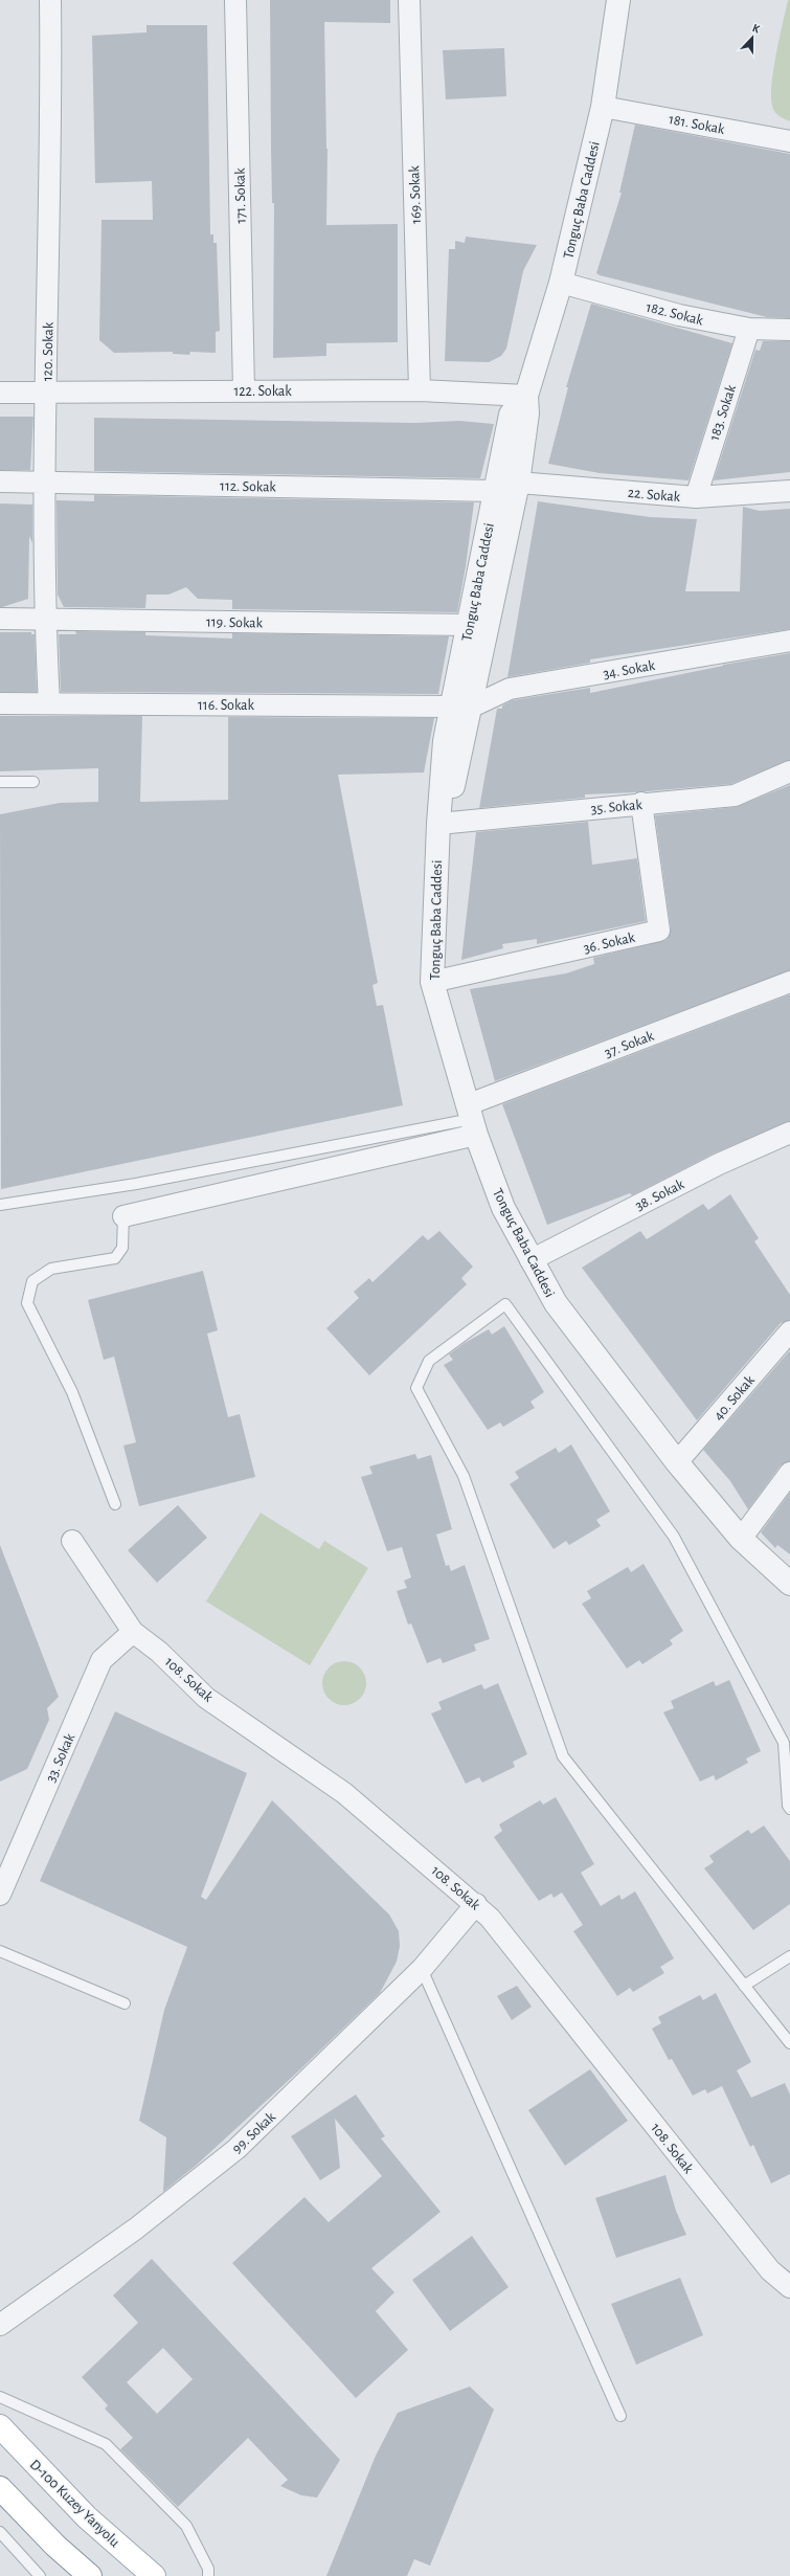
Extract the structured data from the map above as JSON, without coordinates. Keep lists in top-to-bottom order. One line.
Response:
{"streets":{"main road":["D-100 Kuzey Yanyolu"],"street":["181. Sokak","169. Sokak","171. Sokak","Tonguç Baba Caddesi","182. Sokak","120. Sokak","122. Sokak","183. Sokak","112. Sokak","22. Sokak","119. Sokak","34. Sokak","116. Sokak","35. Sokak","36. Sokak","37. Sokak","38. Sokak","40. Sokak","108. Sokak","33. Sokak","99. Sokak"]},"crossings":[["181. Sokak","Tonguç Baba Caddesi"],["169. Sokak","122. Sokak"],["171. Sokak","122. Sokak"],["Tonguç Baba Caddesi","182. Sokak"],["Tonguç Baba Caddesi","122. Sokak"],["Tonguç Baba Caddesi","112. Sokak"],["Tonguç Baba Caddesi","22. Sokak"],["Tonguç Baba Caddesi","119. Sokak"],["Tonguç Baba Caddesi","34. Sokak"],["Tonguç Baba Caddesi","116. Sokak"],["Tonguç Baba Caddesi","35. Sokak"],["Tonguç Baba Caddesi","36. Sokak"],["Tonguç Baba Caddesi","37. Sokak"],["Tonguç Baba Caddesi","38. Sokak"],["Tonguç Baba Caddesi","40. Sokak"],["182. Sokak","183. Sokak"],["120. Sokak","122. Sokak"],["120. Sokak","112. Sokak"],["120. Sokak","119. Sokak"],["120. Sokak","116. Sokak"],["183. Sokak","22. Sokak"],["34. Sokak","116. Sokak"],["35. Sokak","36. Sokak"],["108. Sokak","33. Sokak"],["108. Sokak","99. Sokak"]],"north":"top"}
